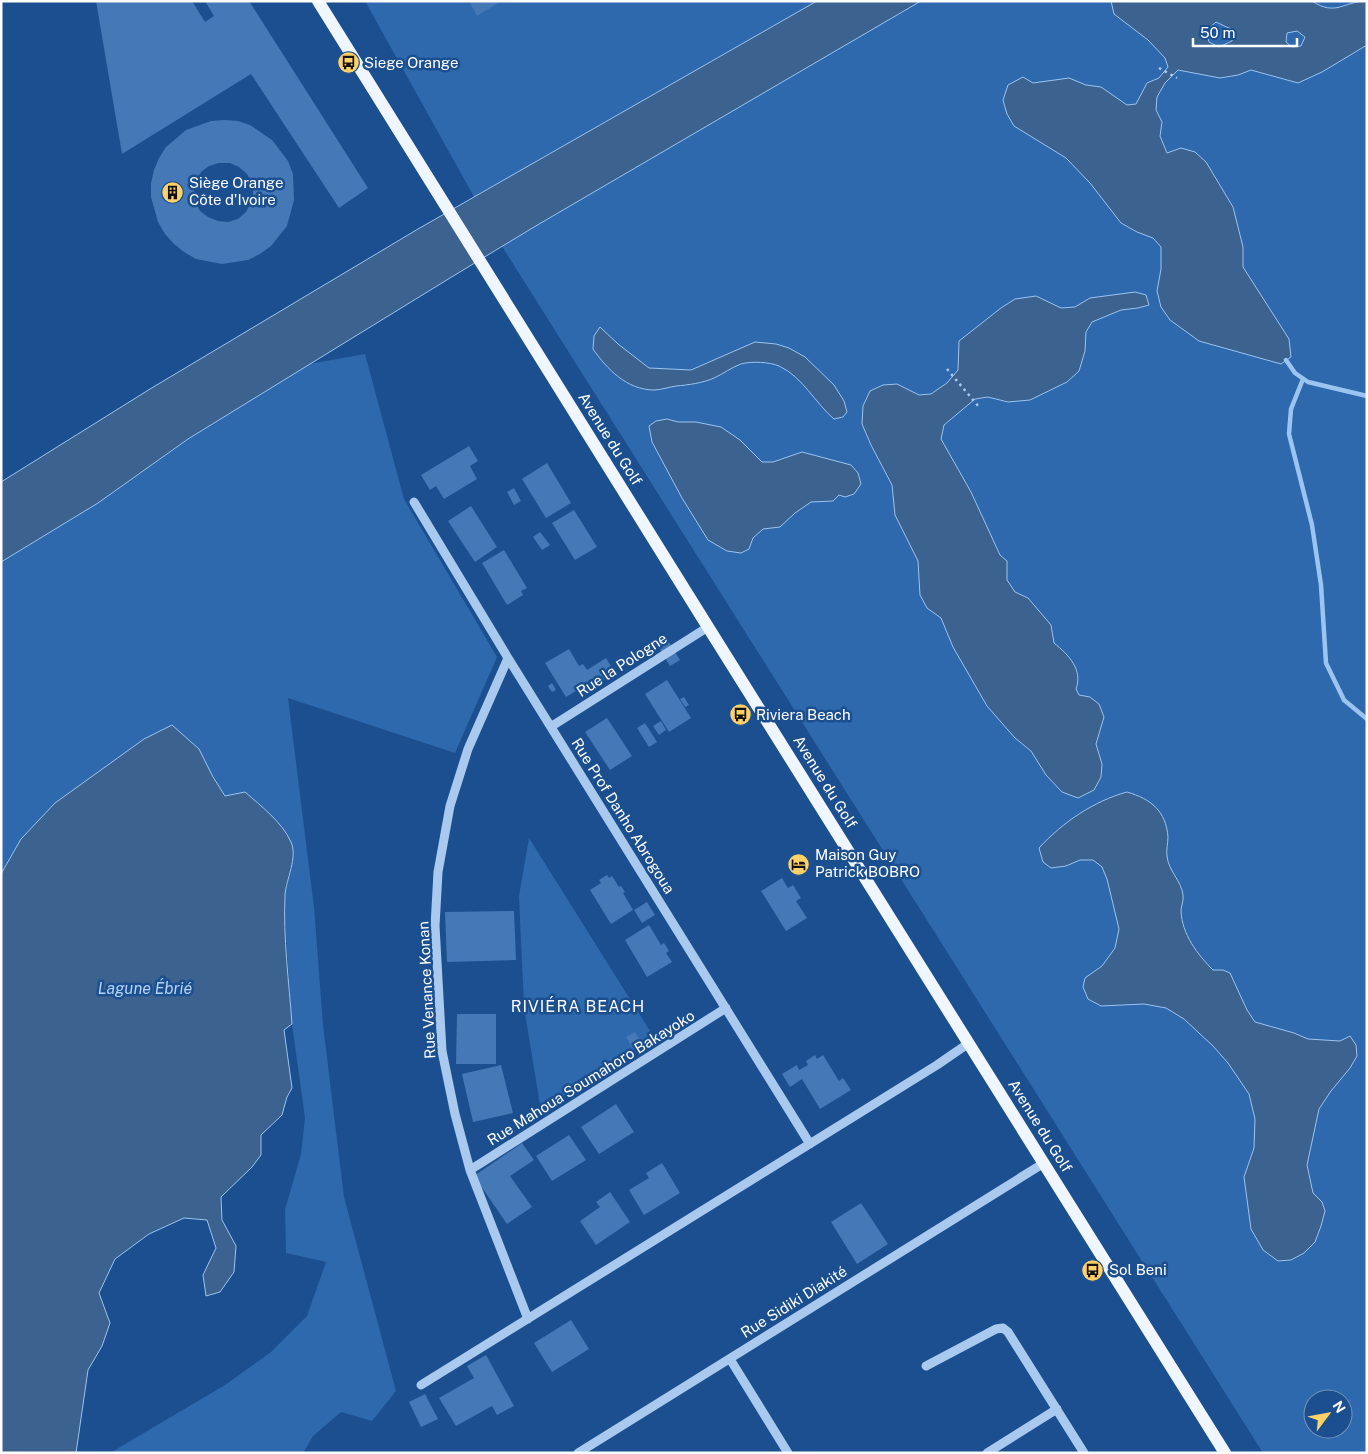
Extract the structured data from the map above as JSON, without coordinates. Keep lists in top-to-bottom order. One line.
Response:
{"streets":{"main road":["Avenue du Golf"],"street":["Rue la Pologne","Rue Prof Danho Abrogoua","Rue Venance Konan","Rue Mahoua Soumahoro Bakayoko","Rue Sidiki Diakité"]},"crossings":[["Avenue du Golf","Rue la Pologne"],["Avenue du Golf","Rue Sidiki Diakité"],["Rue la Pologne","Rue Prof Danho Abrogoua"],["Rue Prof Danho Abrogoua","Rue Venance Konan"],["Rue Prof Danho Abrogoua","Rue Mahoua Soumahoro Bakayoko"],["Rue Venance Konan","Rue Mahoua Soumahoro Bakayoko"]],"districts":["RIVIÉRA BEACH"],"water":["Lagune Ébrié"],"places":{"bus stop":["Siege Orange","Riviera Beach","Sol Beni"],"building":["Siège Orange Côte d'Ivoire"],"hotel":["Maison Guy Patrick BOBRO"]},"scale_bar":"50 m","north":"top right"}
